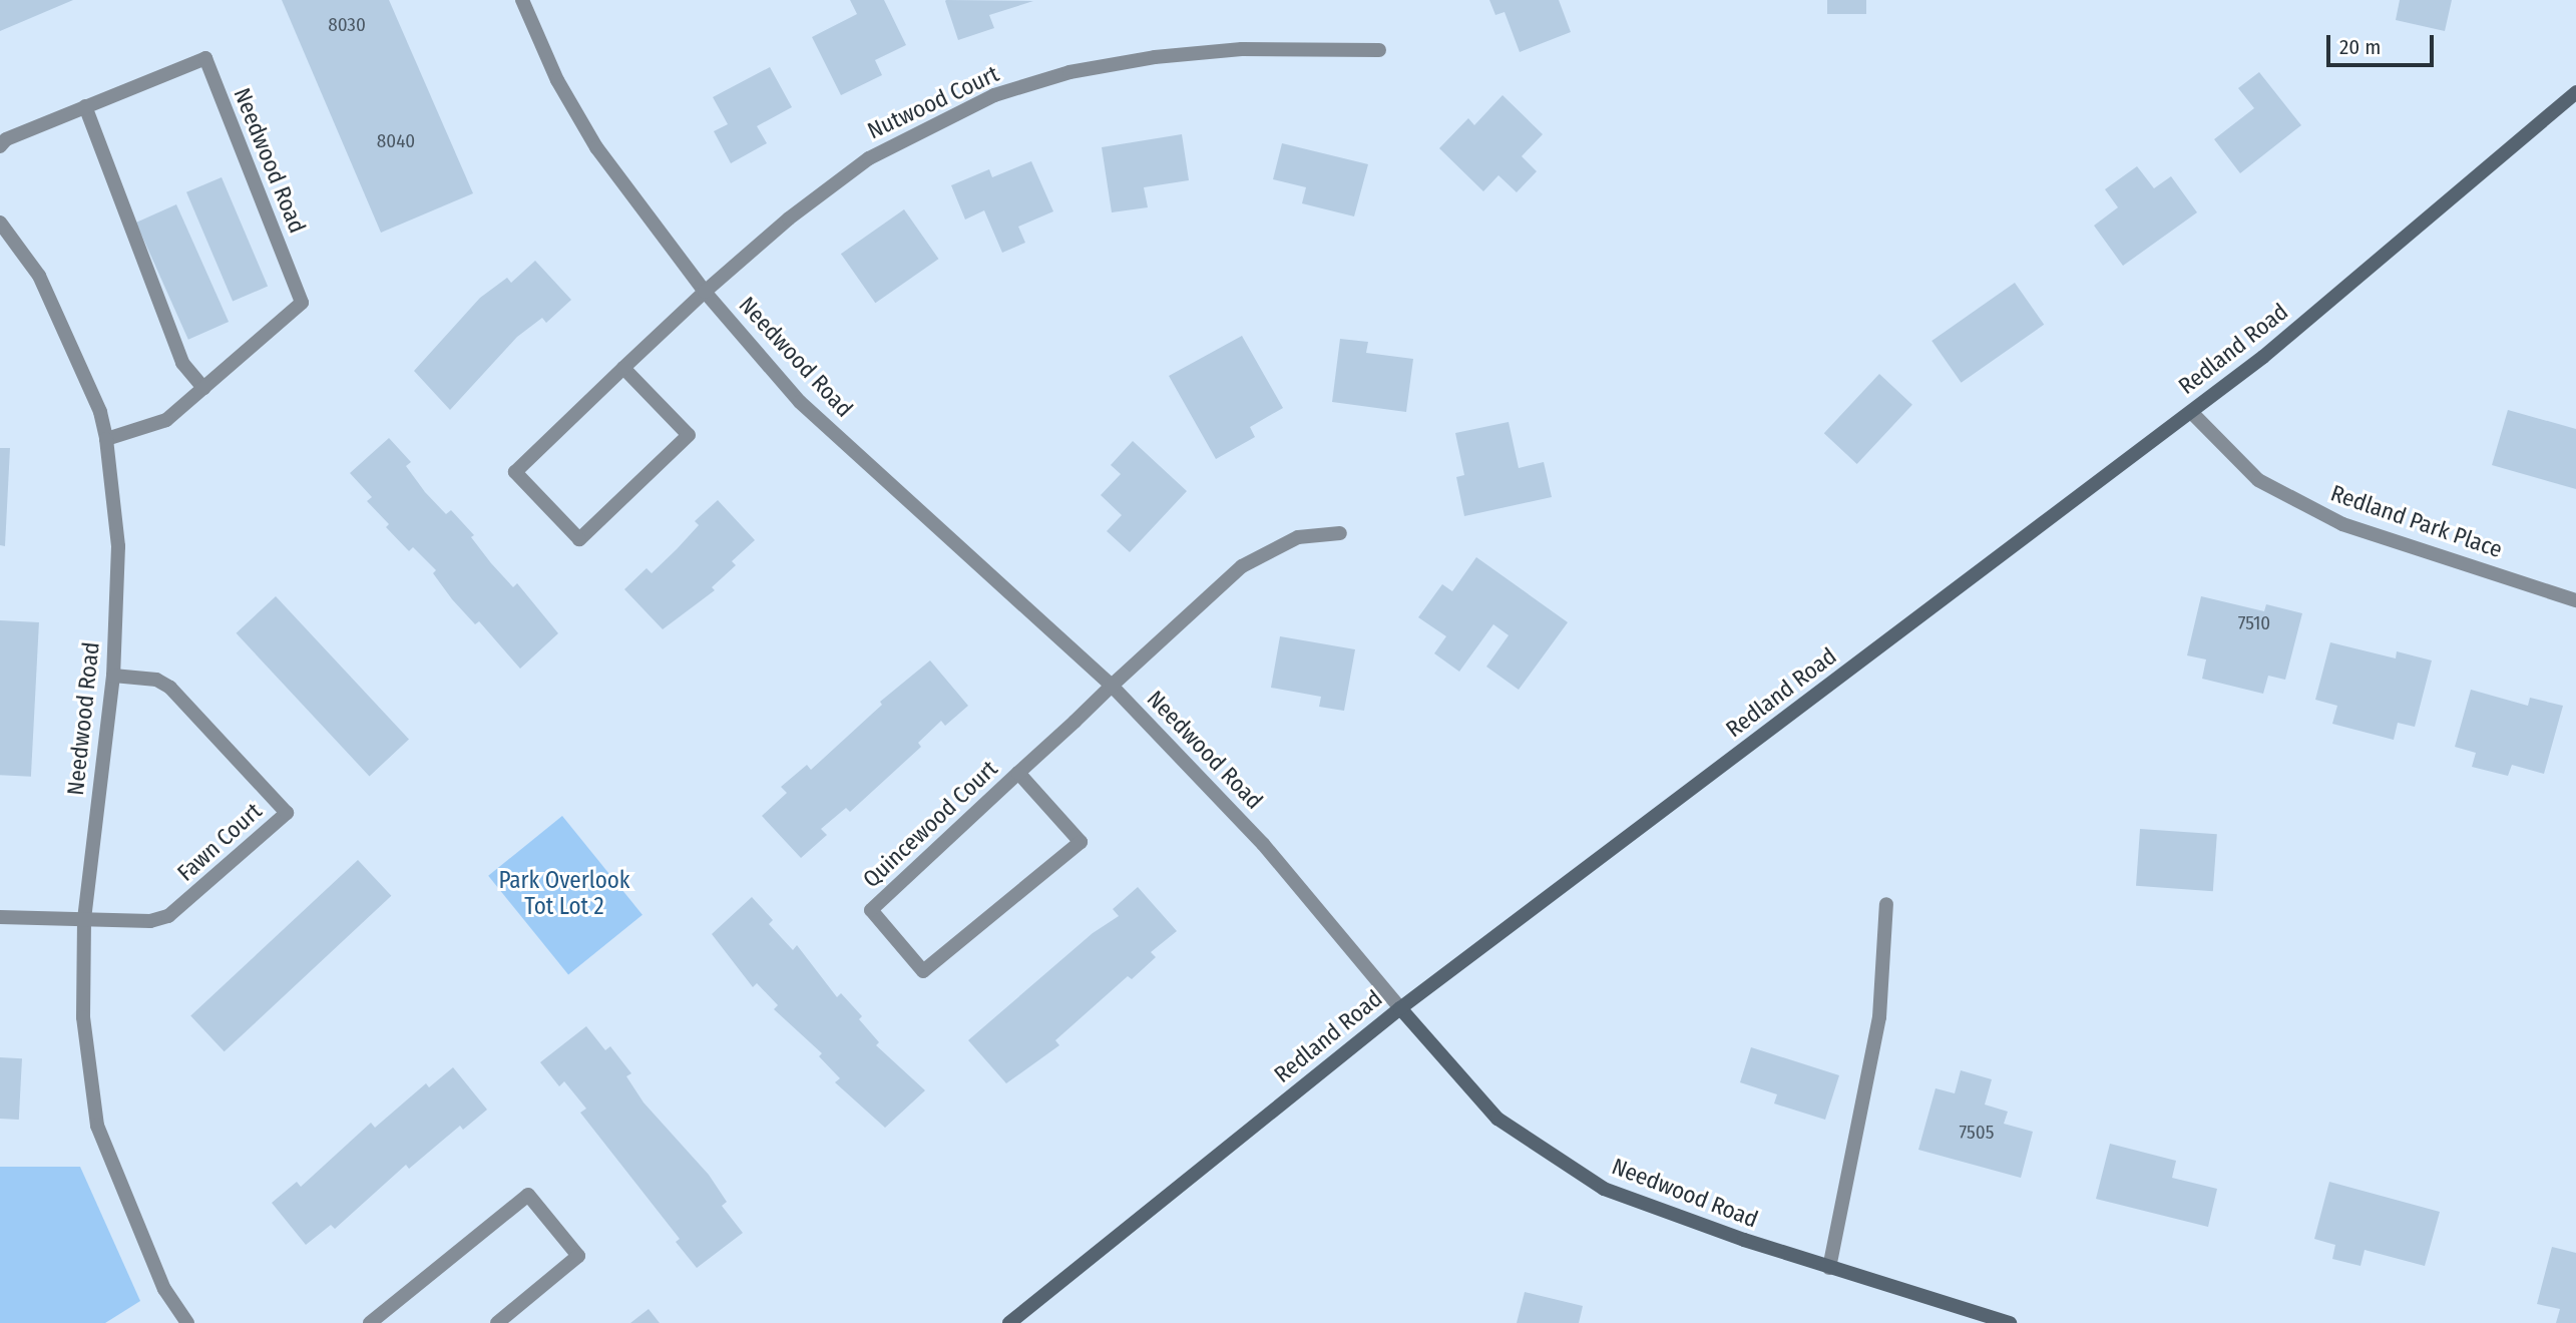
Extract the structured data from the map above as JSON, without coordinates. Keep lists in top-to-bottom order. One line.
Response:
{"streets":{"main road":["Needwood Road","Redland Road"],"street":["Nutwood Court","Redland Park Place","Quincewood Court","Fawn Court"]},"crossings":[["Nutwood Court","Needwood Road"],["Needwood Road","Redland Road"],["Needwood Road","Quincewood Court"],["Needwood Road","Fawn Court"],["Redland Road","Redland Park Place"]],"parks":["Park Overlook Tot Lot 2"],"house_numbers":["8030","8040","7510","7505"],"scale_bar":"20 m"}
